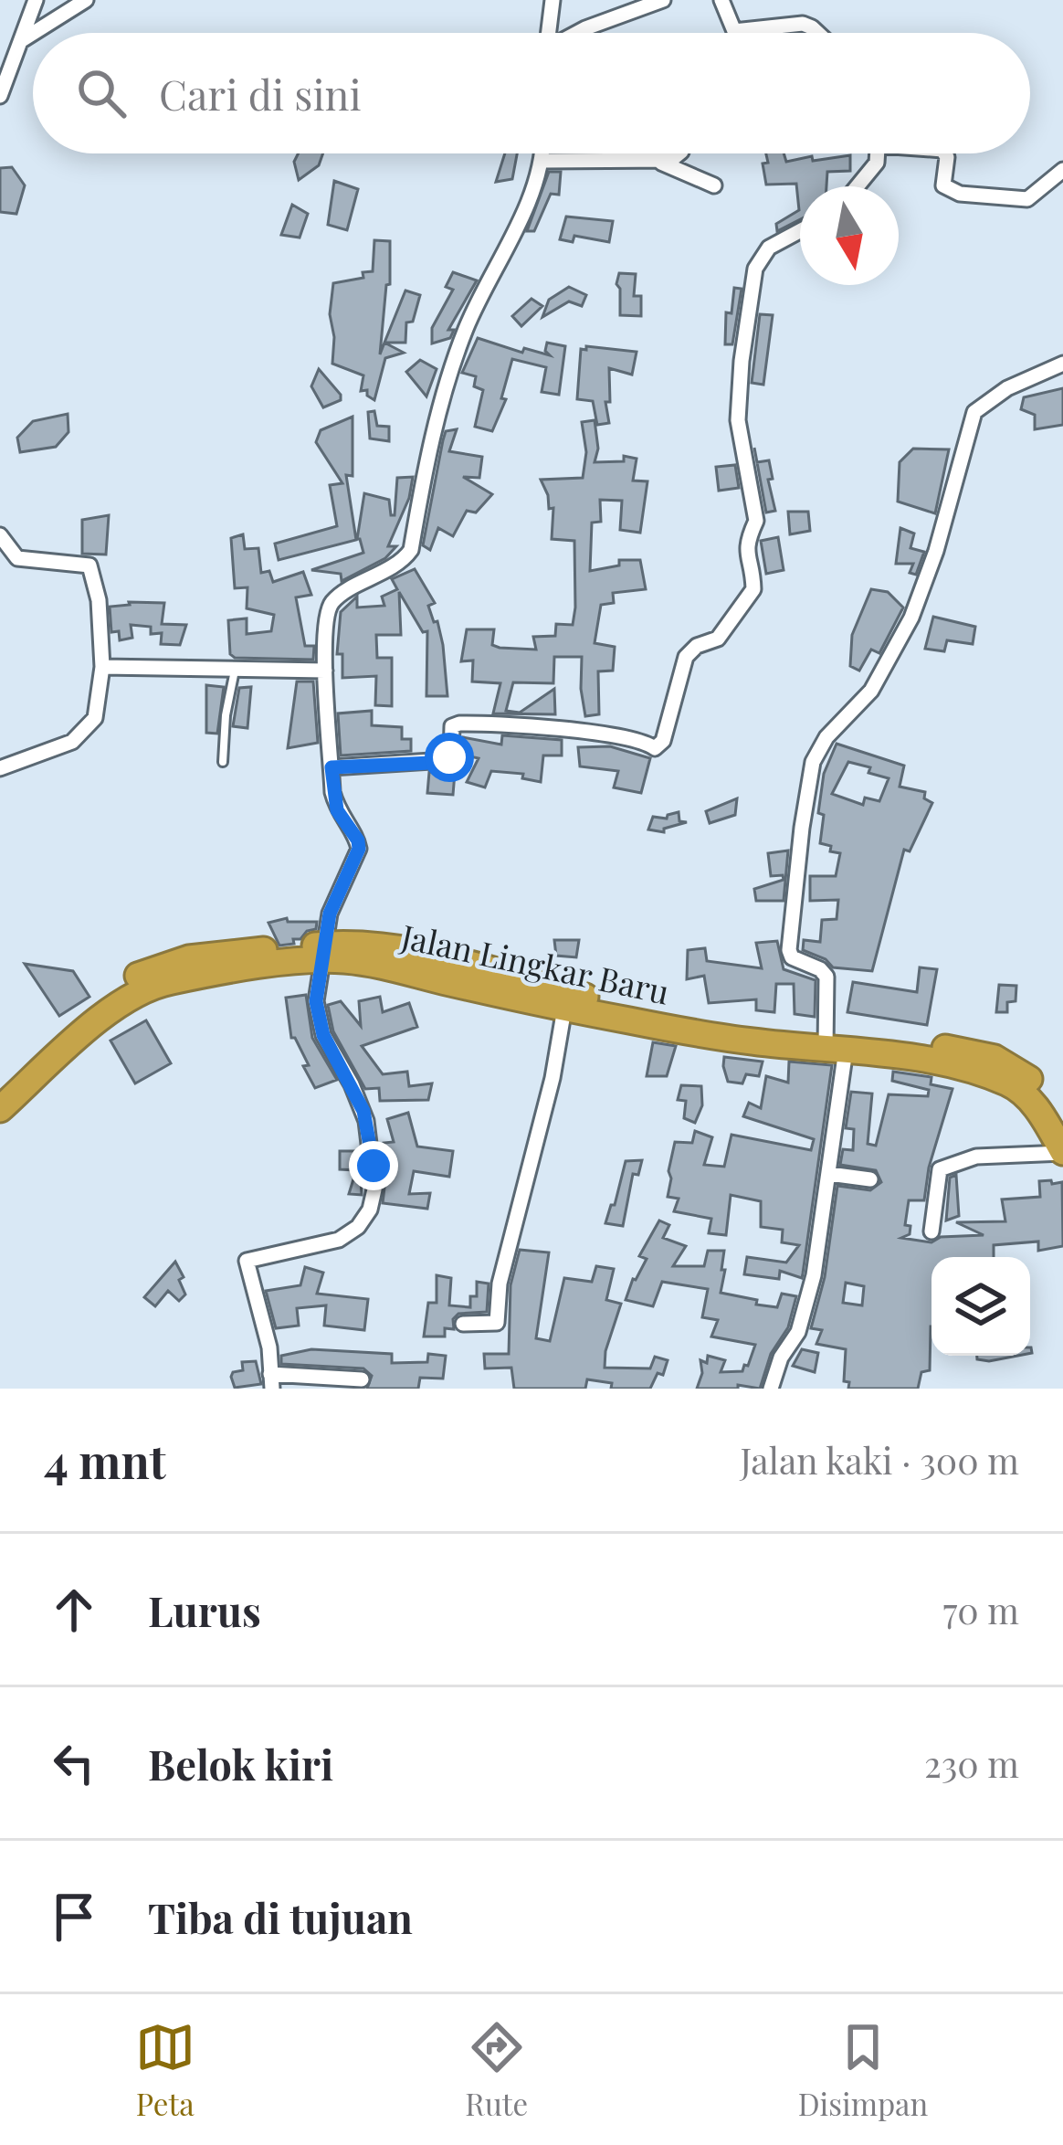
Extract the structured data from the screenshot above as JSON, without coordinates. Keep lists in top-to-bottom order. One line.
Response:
{"streets":{"highway":["Jalan Lingkar Baru"]},"north":"bottom","page":{"search":"Cari di sini","heading":["4 mnt","Jalan kaki · 300 m"],"list":[["Lurus","70 m"],["Belok kiri","230 m"],"Tiba di tujuan"],"nav":["Peta","Rute","Disimpan"]}}
